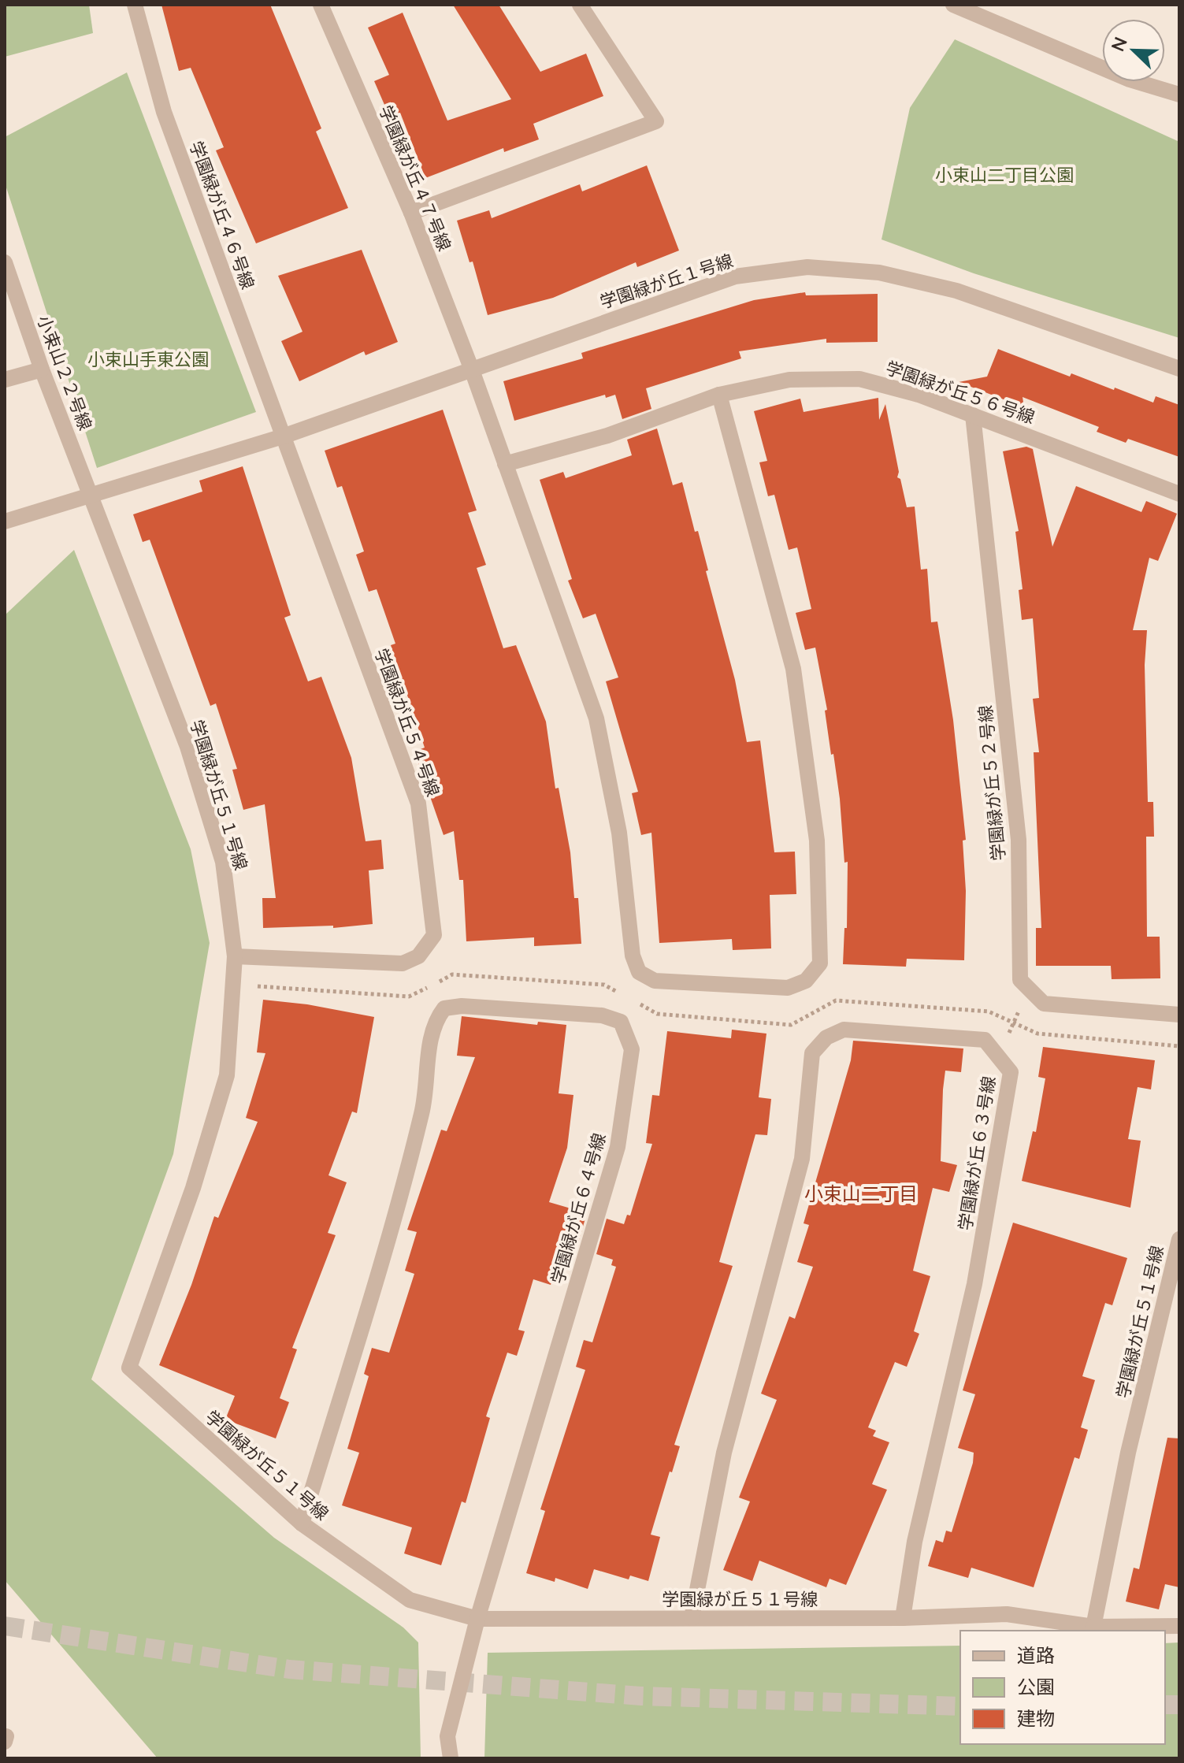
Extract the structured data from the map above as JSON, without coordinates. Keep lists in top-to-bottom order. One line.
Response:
{"streets":{"street":["学園緑が丘４７号線","学園緑が丘４６号線","学園緑が丘１号線","小束山２２号線","学園緑が丘５６号線","学園緑が丘５４号線","学園緑が丘５２号線","学園緑が丘５１号線","学園緑が丘６３号線","学園緑が丘６４号線"]},"crossings":[["学園緑が丘４７号線","学園緑が丘１号線"],["学園緑が丘４７号線","学園緑が丘５６号線"],["学園緑が丘４６号線","学園緑が丘１号線"],["学園緑が丘４６号線","学園緑が丘５４号線"],["学園緑が丘１号線","学園緑が丘５４号線"],["小束山２２号線","学園緑が丘５１号線"],["学園緑が丘５６号線","学園緑が丘５２号線"],["学園緑が丘５４号線","学園緑が丘５１号線"],["学園緑が丘５１号線","学園緑が丘６３号線"],["学園緑が丘５１号線","学園緑が丘６４号線"]],"districts":["小束山二丁目"],"parks":["小束山二丁目公園","小束山手東公園"],"legend":["道路","公園","建物"],"north":"top left"}
